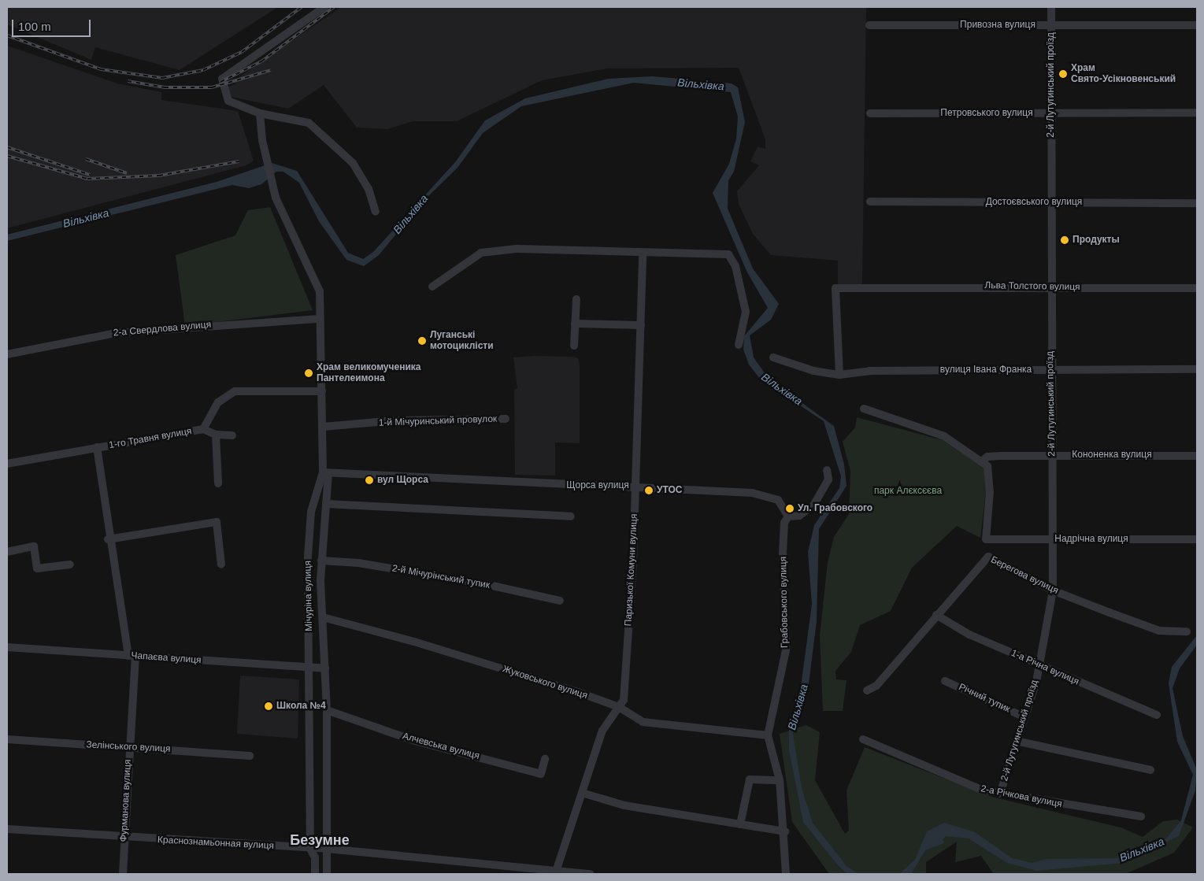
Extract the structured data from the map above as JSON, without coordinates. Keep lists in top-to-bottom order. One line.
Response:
{"streets":{"street":["Привозна вулиця","2-й Лутугинський проїзд","Петровського вулиця","Достоєвського вулиця","Льва Толстого вулиця","2-а Свердлова вулиця","вулиця Івана Франка","1-й Мічуринський провулок","1-го Травня вулиця","Кононенка вулиця","Щорса вулиця","Надрічна вулиця","Паризької Комуни вулиця","Берегова вулиця","2-й Мічурінський тупик","Мічуріна вулиця","Грабовського вулиця","Чапаєва вулиця","1-а Річна вулиця","Жуковського вулиця","Річний тупик","Алчевська вулиця","Зелінського вулиця","2-а Річкова вулиця","Фурманова вулиця","Краснознамьонная вулиця"]},"crossings":[["Привозна вулиця","2-й Лутугинський проїзд"],["2-й Лутугинський проїзд","Петровського вулиця"],["2-й Лутугинський проїзд","Достоєвського вулиця"],["2-й Лутугинський проїзд","Льва Толстого вулиця"],["2-й Лутугинський проїзд","вулиця Івана Франка"],["2-й Лутугинський проїзд","Кононенка вулиця"],["2-й Лутугинський проїзд","Надрічна вулиця"],["2-й Лутугинський проїзд","Берегова вулиця"],["2-й Лутугинський проїзд","1-а Річна вулиця"],["2-й Лутугинський проїзд","Річний тупик"],["2-й Лутугинський проїзд","2-а Річкова вулиця"],["Льва Толстого вулиця","вулиця Івана Франка"],["2-а Свердлова вулиця","Мічуріна вулиця"],["1-й Мічуринський провулок","Мічуріна вулиця"],["1-го Травня вулиця","Мічуріна вулиця"],["1-го Травня вулиця","Фурманова вулиця"],["Кононенка вулиця","Надрічна вулиця"],["Щорса вулиця","Паризької Комуни вулиця"],["Щорса вулиця","Мічуріна вулиця"],["Щорса вулиця","Грабовського вулиця"],["Паризької Комуни вулиця","Жуковського вулиця"],["Паризької Комуни вулиця","Краснознамьонная вулиця"],["Берегова вулиця","1-а Річна вулиця"],["2-й Мічурінський тупик","Мічуріна вулиця"],["Мічуріна вулиця","Чапаєва вулиця"],["Мічуріна вулиця","Жуковського вулиця"],["Мічуріна вулиця","Алчевська вулиця"],["Мічуріна вулиця","Краснознамьонная вулиця"],["Грабовського вулиця","Жуковського вулиця"],["Чапаєва вулиця","Фурманова вулиця"],["Зелінського вулиця","Фурманова вулиця"],["Фурманова вулиця","Краснознамьонная вулиця"]],"districts":["Безумне"],"water":["Вільхівка"],"parks":["парк Алєксєєва"],"places":["Храм Свято-Усікновенський","Продукты","Луганські мотоциклісти","Храм великомученика Пантелеимона","вул Щорса","УТОС","Ул. Грабовского","Школа №4"],"scale_bar":"100 m"}
